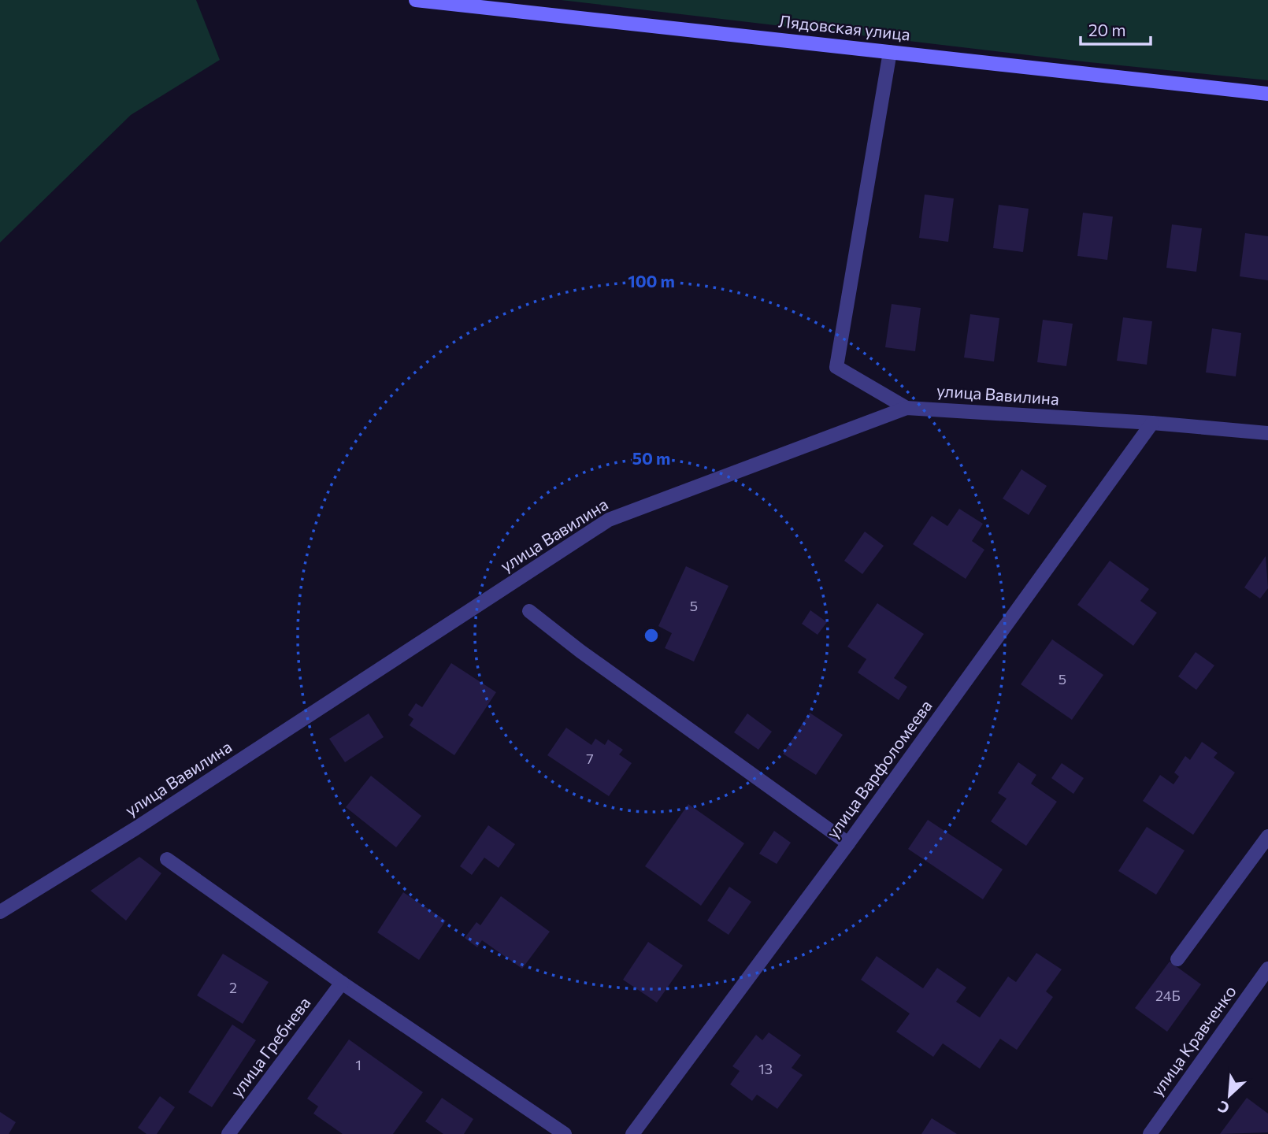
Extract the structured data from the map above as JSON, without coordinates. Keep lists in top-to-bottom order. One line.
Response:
{"streets":{"main road":["Лядовская улица"],"street":["улица Вавилина","улица Варфоломеева","улица Кравченко","улица Гребнева"]},"crossings":[["улица Вавилина","улица Варфоломеева"]],"house_numbers":["5","5","7","2","24Б","1","13"],"scale_bar":"20 m","north":"bottom left","rings":["100 m","50 m"]}
